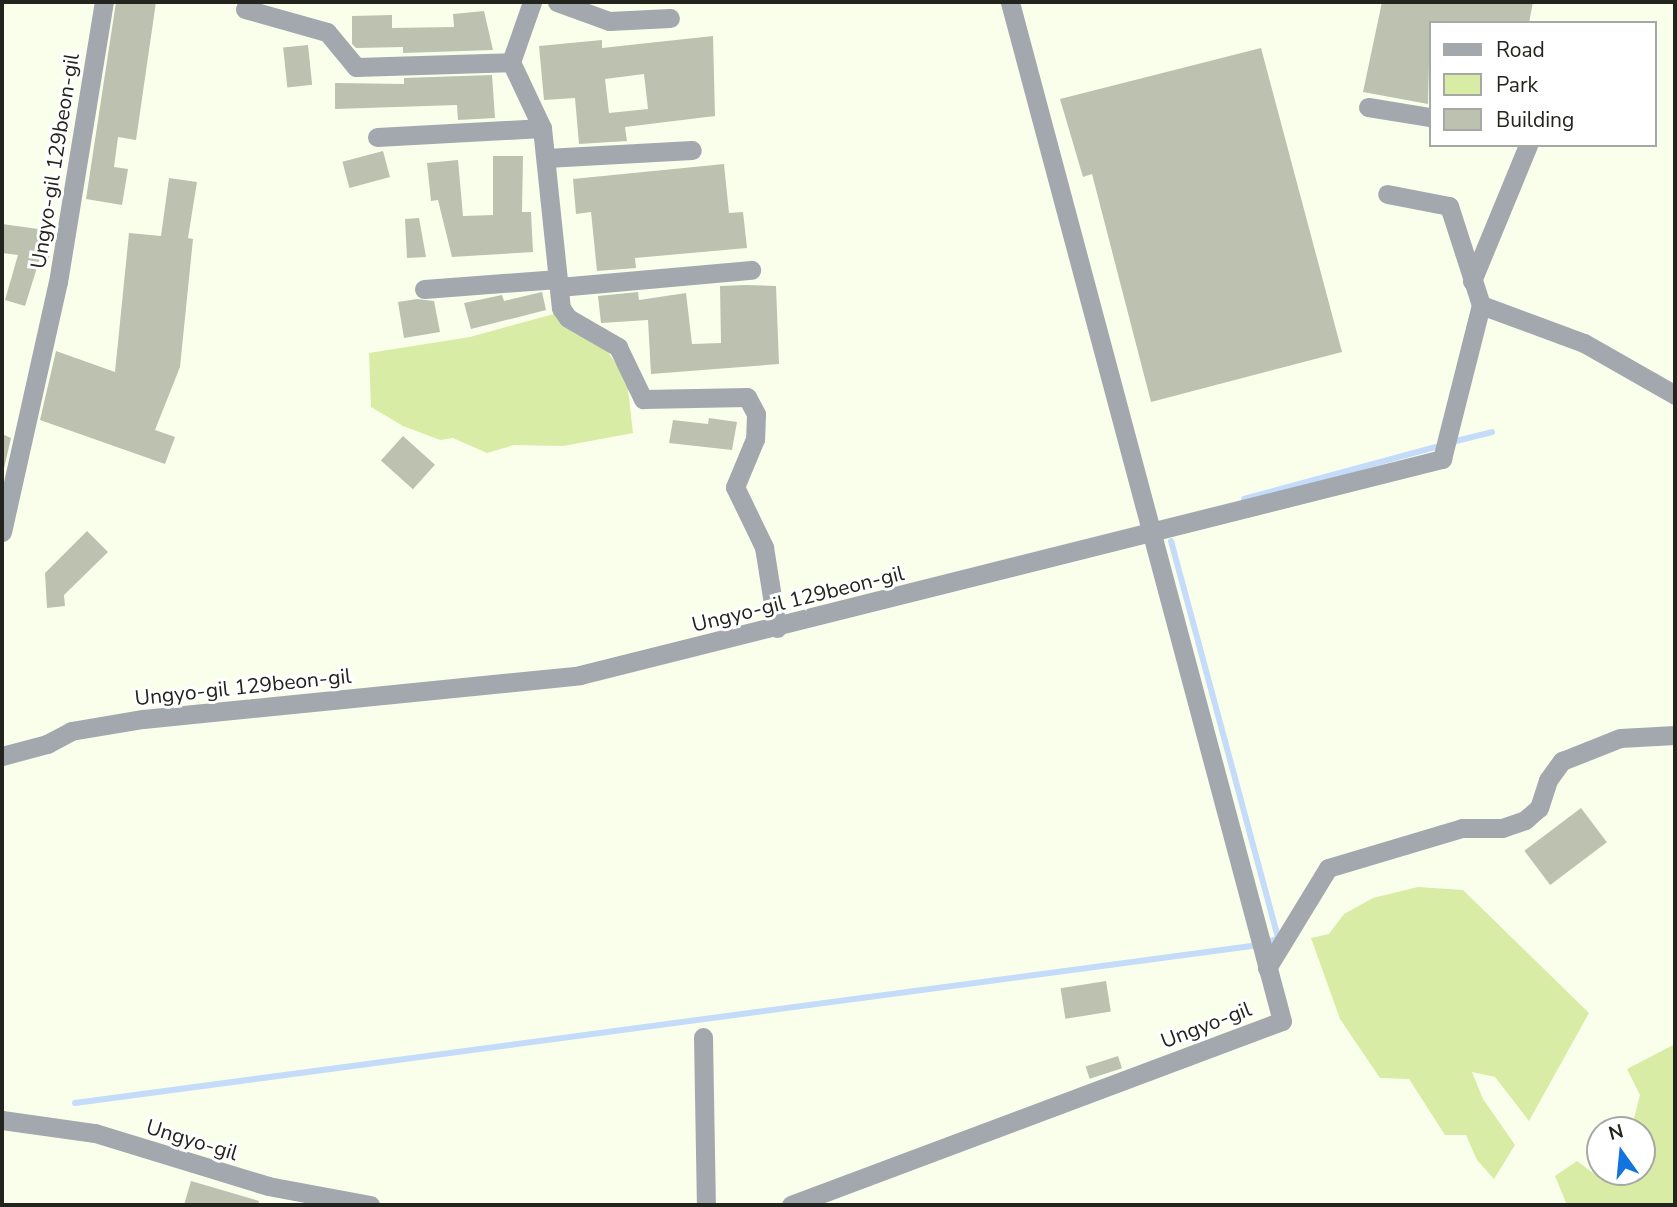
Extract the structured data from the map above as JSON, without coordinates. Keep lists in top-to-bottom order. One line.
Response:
{"streets":{"street":["Ungyo-gil 129beon-gil","Ungyo-gil"]},"crossings":[["Ungyo-gil 129beon-gil","Ungyo-gil"]],"legend":["Road","Park","Building"],"north":"top"}
